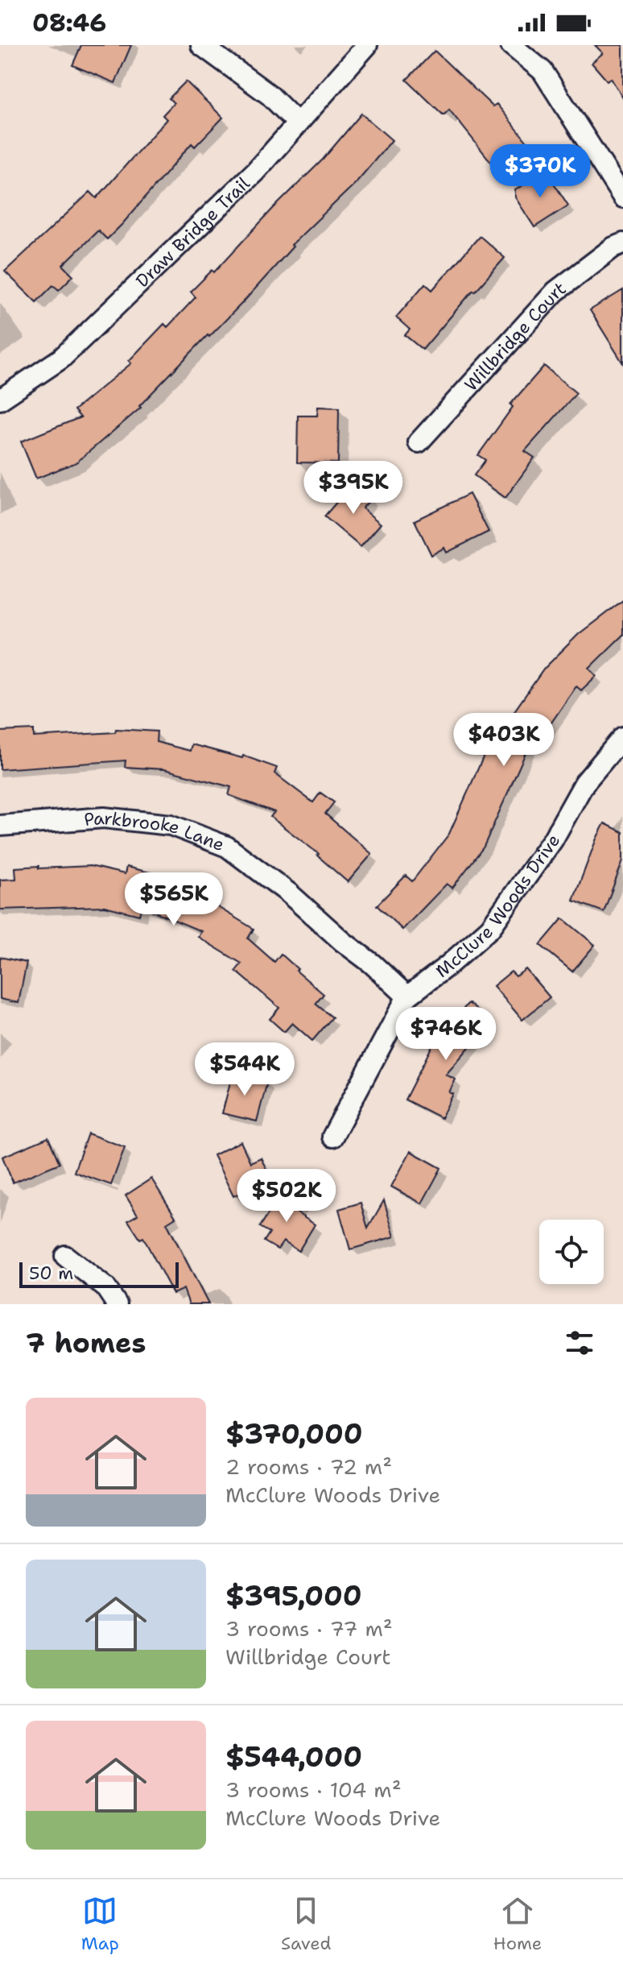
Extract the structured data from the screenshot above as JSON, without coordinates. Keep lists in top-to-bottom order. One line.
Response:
{"streets":{"street":["Draw Bridge Trail","Willbridge Court","Parkbrooke Lane","McClure Woods Drive"]},"crossings":[["Parkbrooke Lane","McClure Woods Drive"]],"scale_bar":"50 m","page":{"status":"08:46","price":["$370K","$395K","$403K","$565K","$746K","$544K","$502K"],"scale":"50 m","heading":"7 homes","list":[{"name":"$370,000","note":"2 rooms · 72 m² · McClure Woods Drive"},{"name":"$395,000","note":"3 rooms · 77 m² · Willbridge Court"},{"name":"$544,000","note":"3 rooms · 104 m² · McClure Woods Drive"}],"tabs":["Map","Saved","Home"]}}
